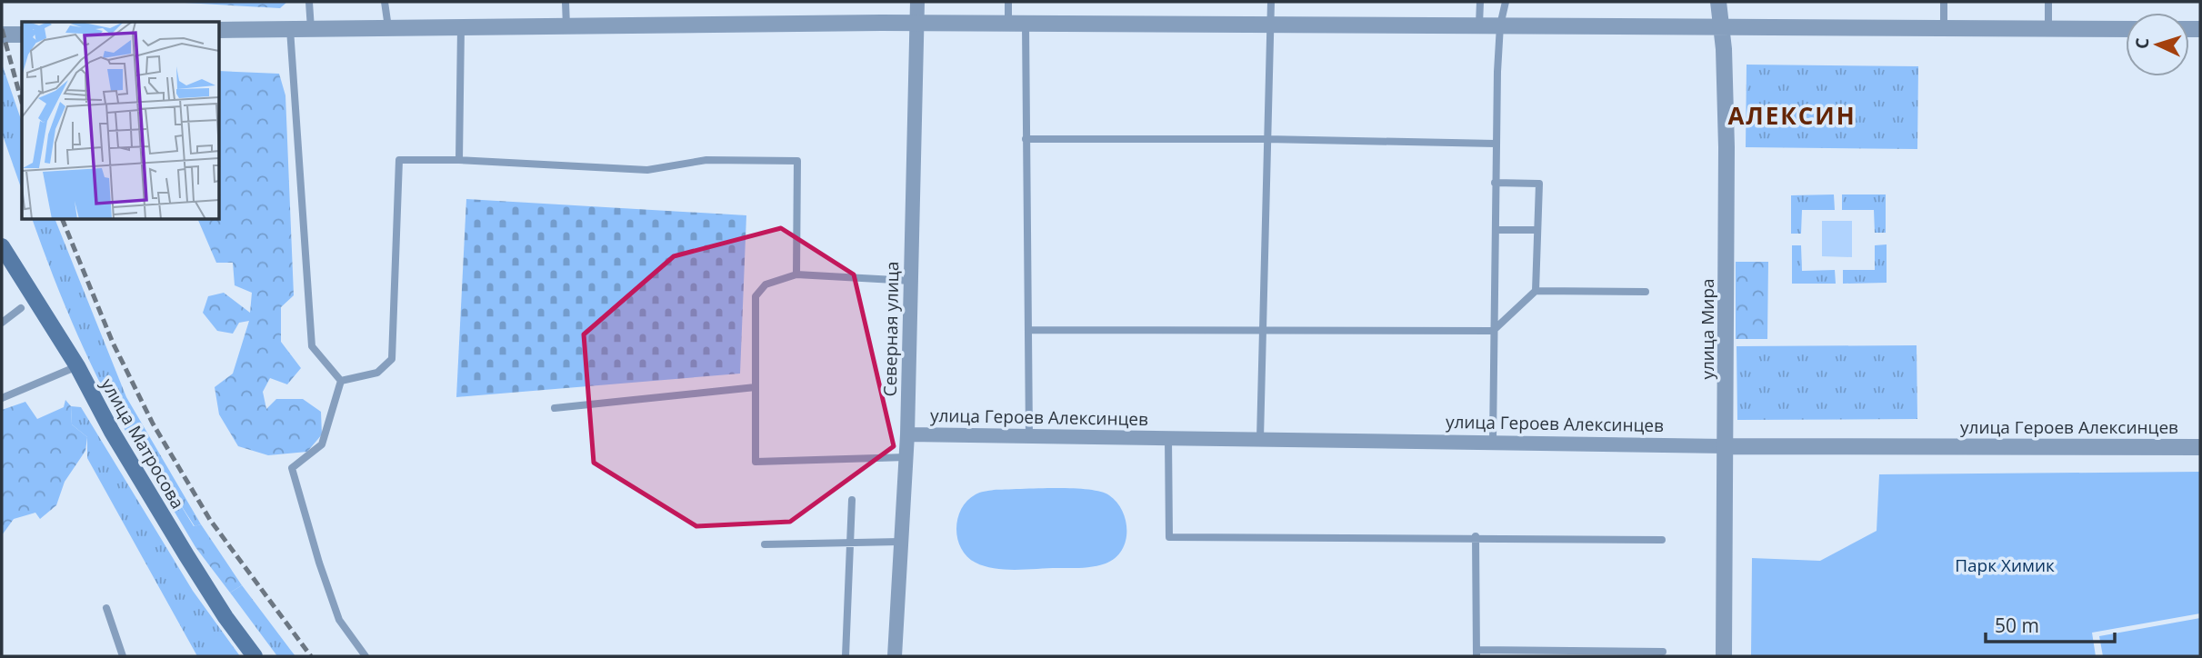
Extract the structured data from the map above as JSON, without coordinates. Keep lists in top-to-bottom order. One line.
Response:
{"streets":{"main road":["улица Матросова"],"street":["Северная улица","улица Мира","улица Героев Алексинцев"]},"crossings":[["Северная улица","улица Героев Алексинцев"],["улица Мира","улица Героев Алексинцев"]],"districts":["АЛЕКСИН"],"parks":["Парк Химик"],"scale_bar":"50 m","north":"left"}
